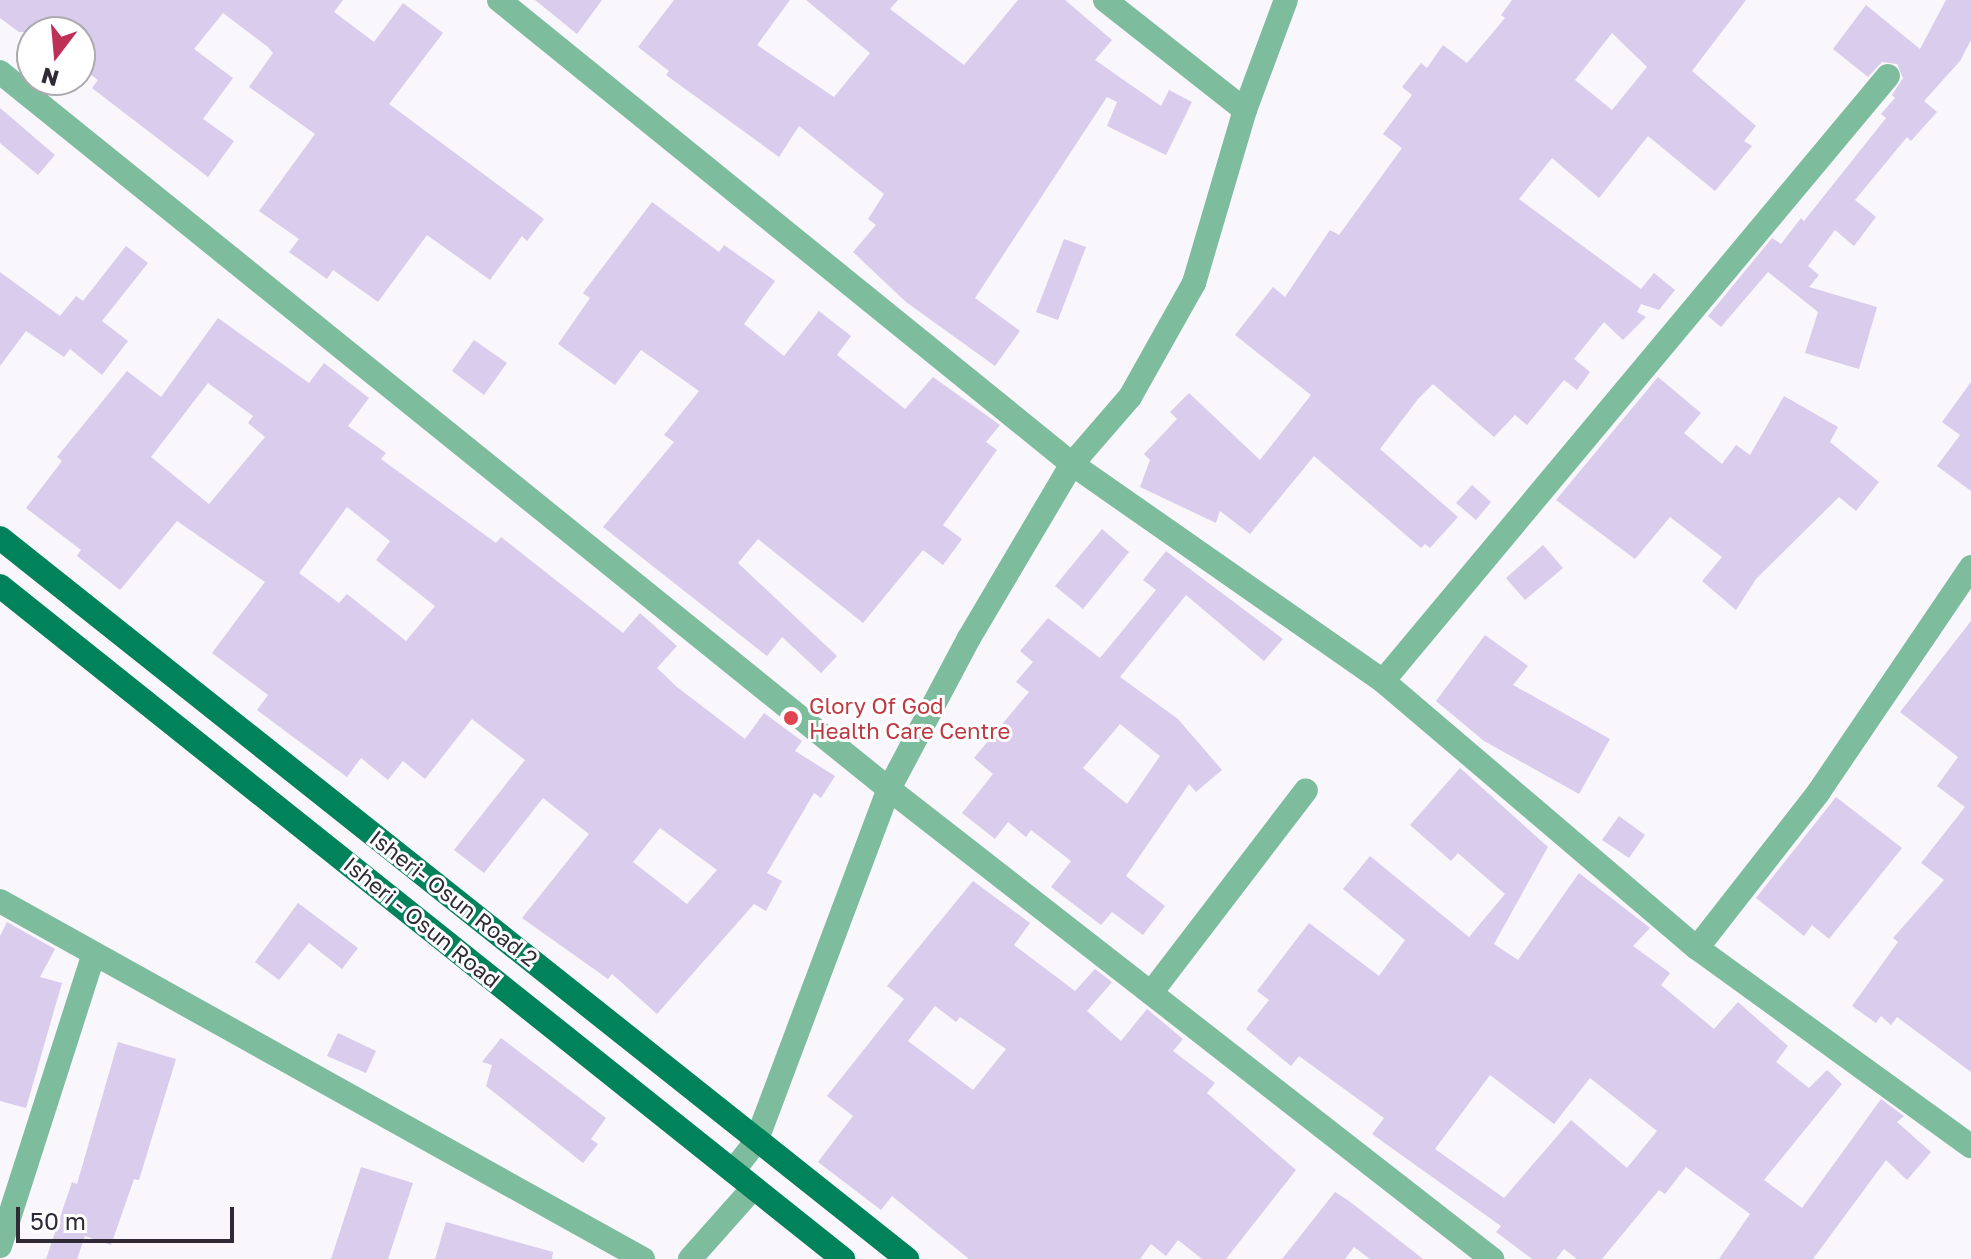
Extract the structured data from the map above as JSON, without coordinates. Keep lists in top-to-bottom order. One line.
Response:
{"streets":{"main road":["Isheri- Osun Road 2","Isheri - Osun Road"]},"places":["Glory Of God Health Care Centre"],"scale_bar":"50 m","north":"bottom"}
